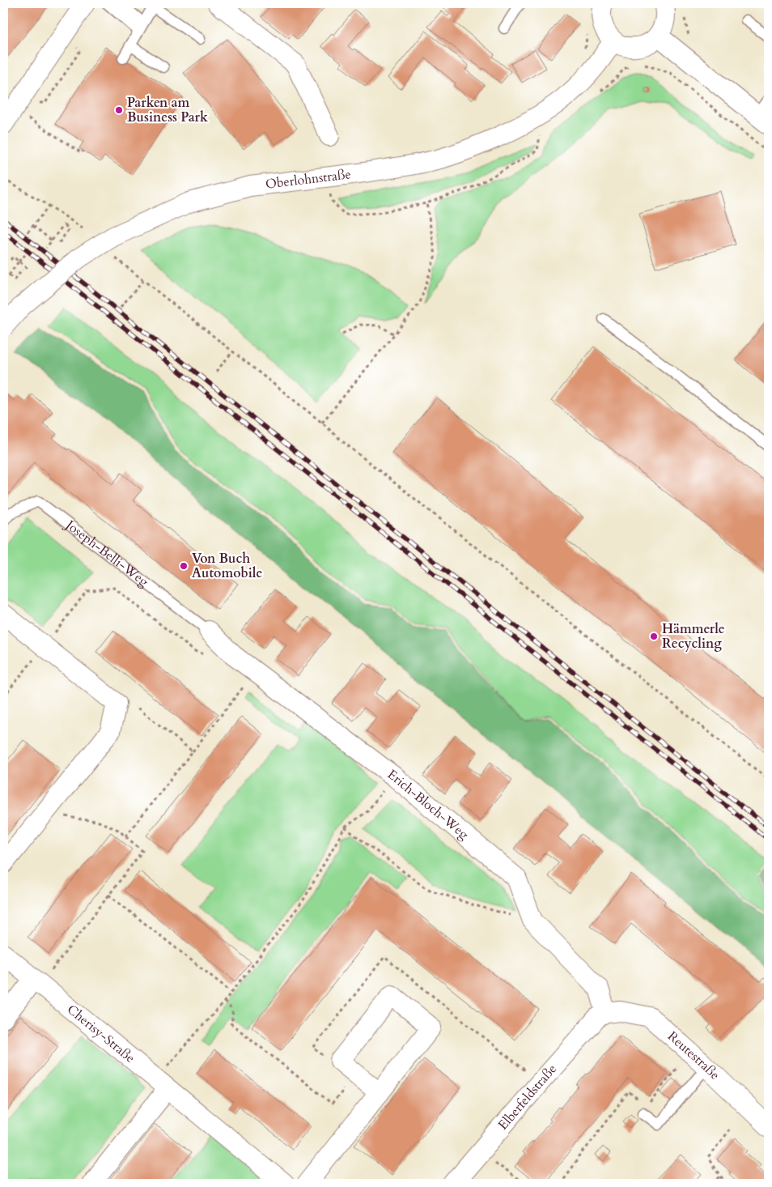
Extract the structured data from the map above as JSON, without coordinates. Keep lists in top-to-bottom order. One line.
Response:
{"streets":{"street":["Oberlohnstraße","Erich-Bloch-Weg","Cherisy-Straße","Reutestraße","Elberfeldstraße"],"lane":["Joseph-Belli-Weg"]},"crossings":[["Joseph-Belli-Weg","Erich-Bloch-Weg"],["Erich-Bloch-Weg","Reutestraße"],["Erich-Bloch-Weg","Elberfeldstraße"],["Reutestraße","Elberfeldstraße"]],"places":["Parken am Business Park","Von Buch Automobile","Hämmerle Recycling"]}
